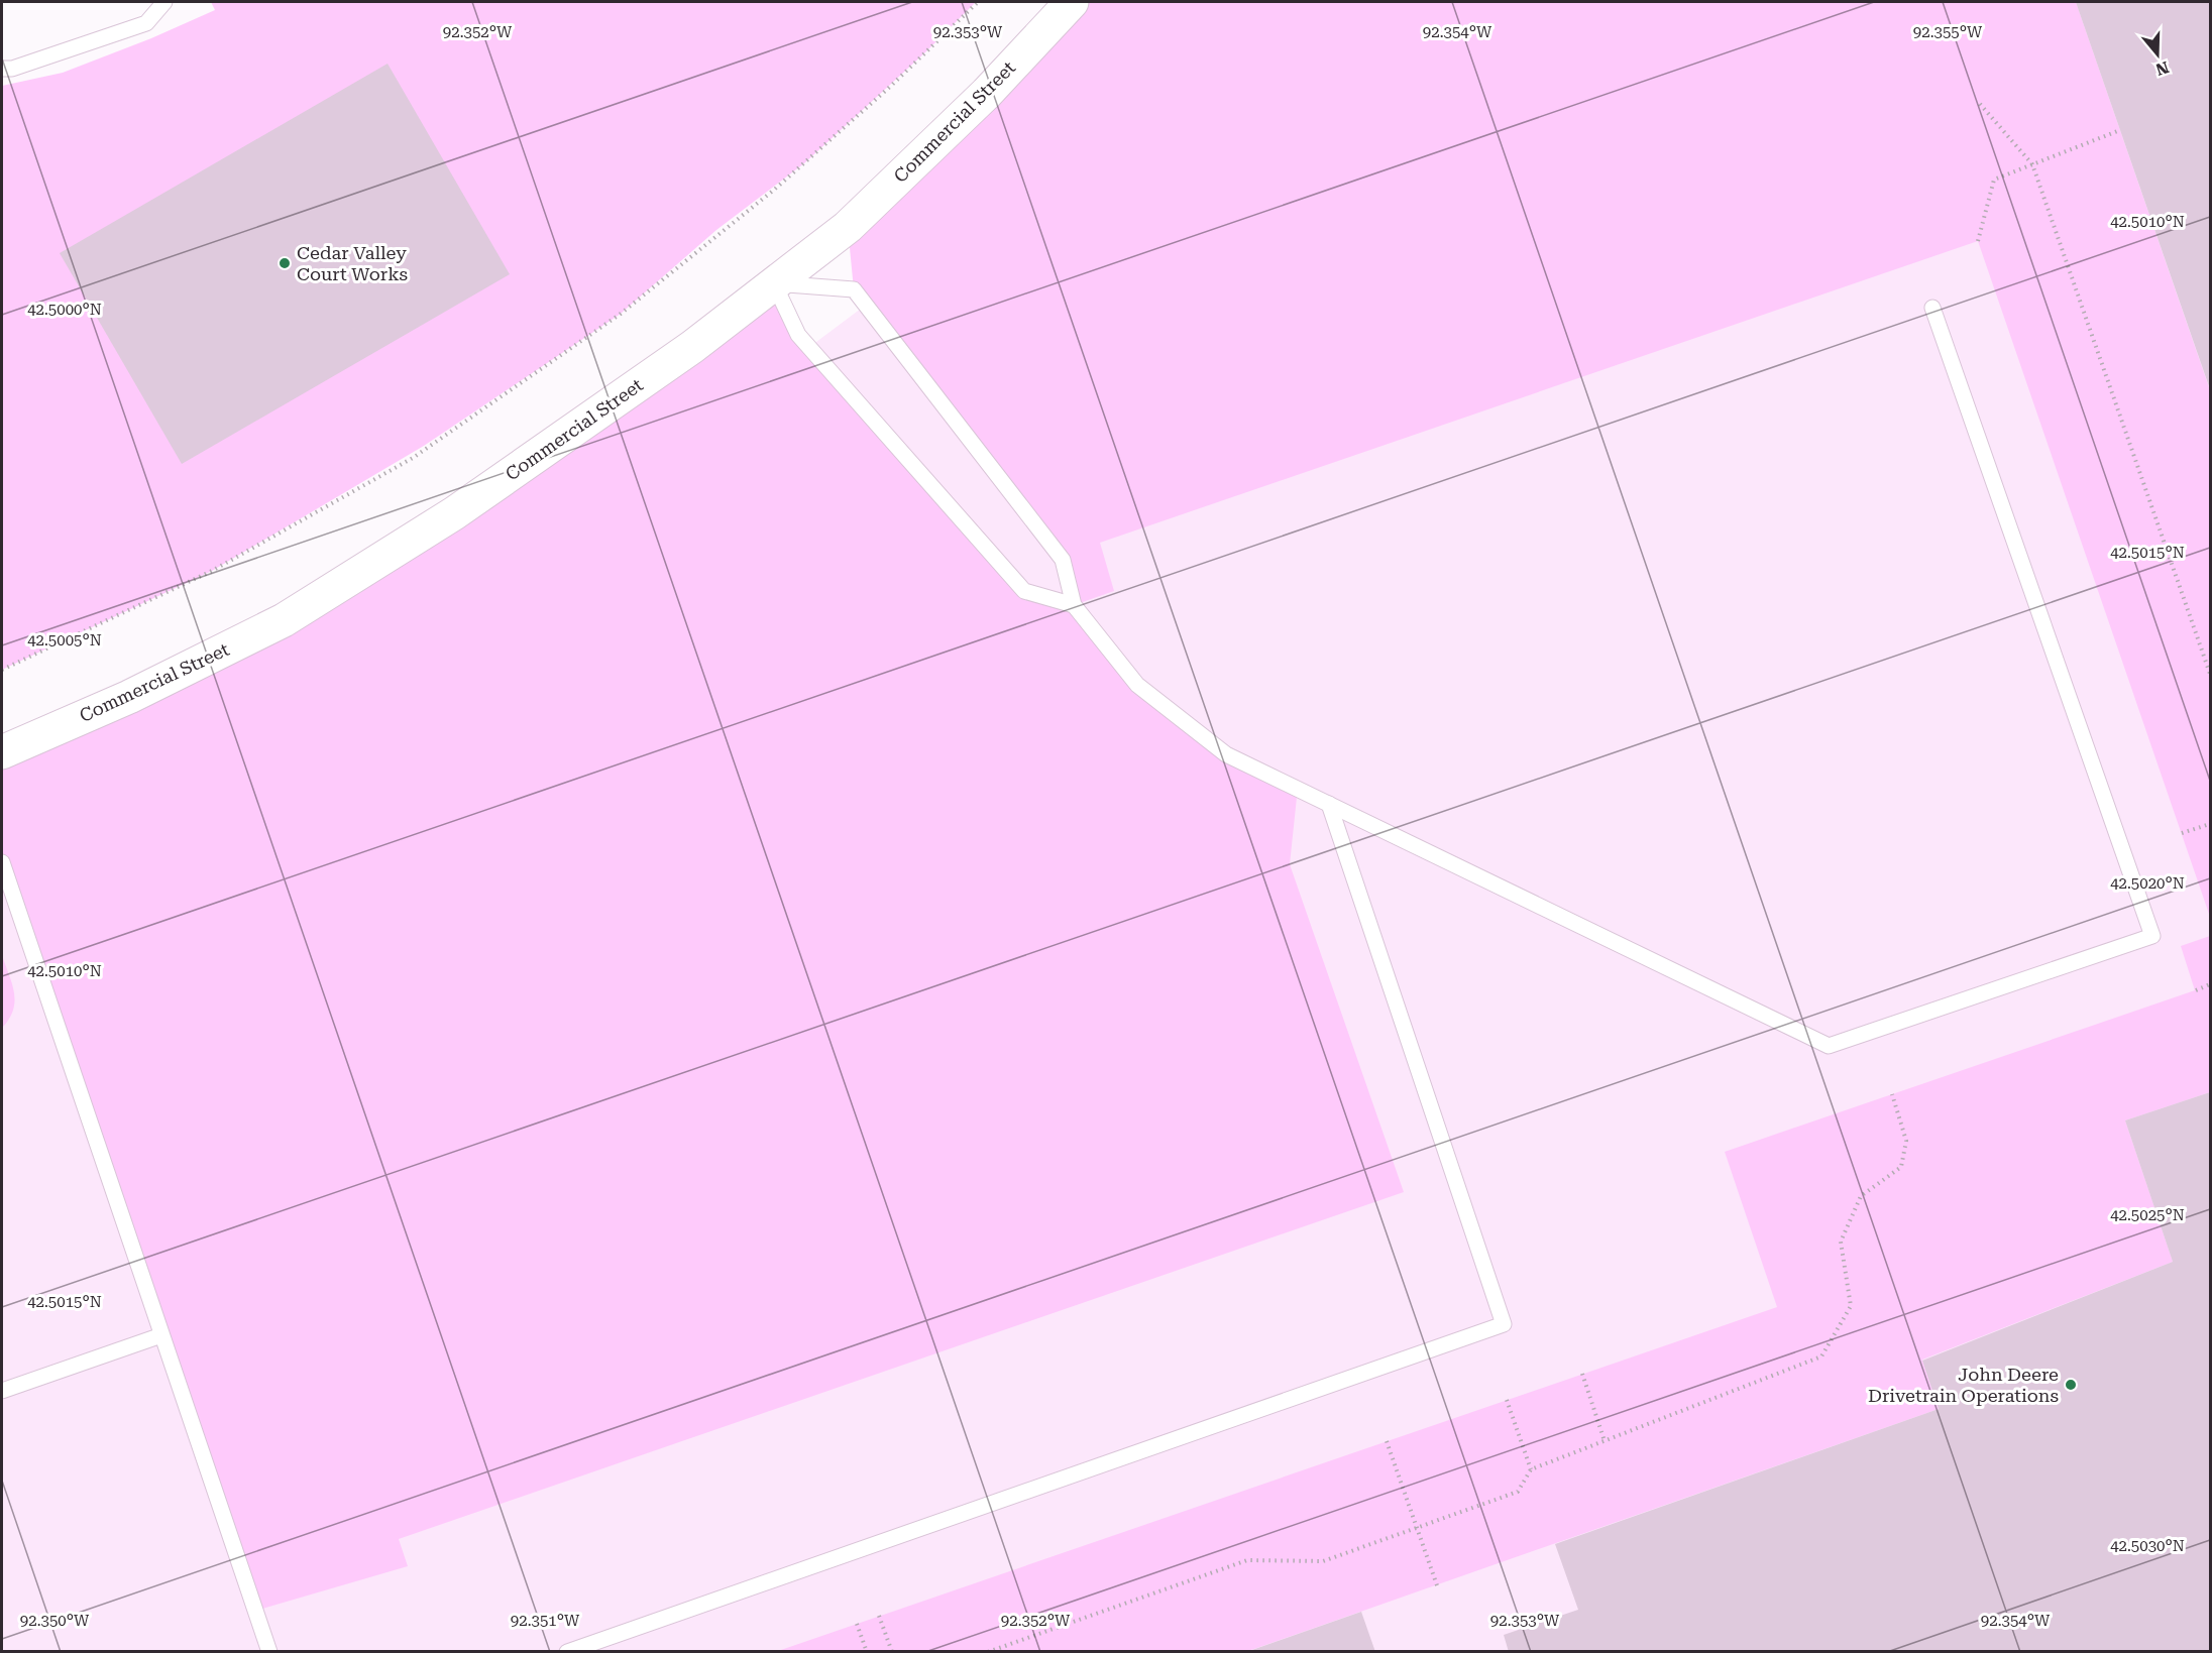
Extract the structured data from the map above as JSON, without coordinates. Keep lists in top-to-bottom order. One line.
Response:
{"streets":{"street":["Commercial Street"]},"places":["Cedar Valley Court Works","John Deere Drivetrain Operations"],"north":"bottom","coordinates":["92.352°W","92.353°W","92.354°W","92.355°W","42.5010°N","42.5000°N","42.5015°N","42.5005°N","42.5020°N","42.5025°N","42.5030°N","92.350°W","92.351°W"]}
